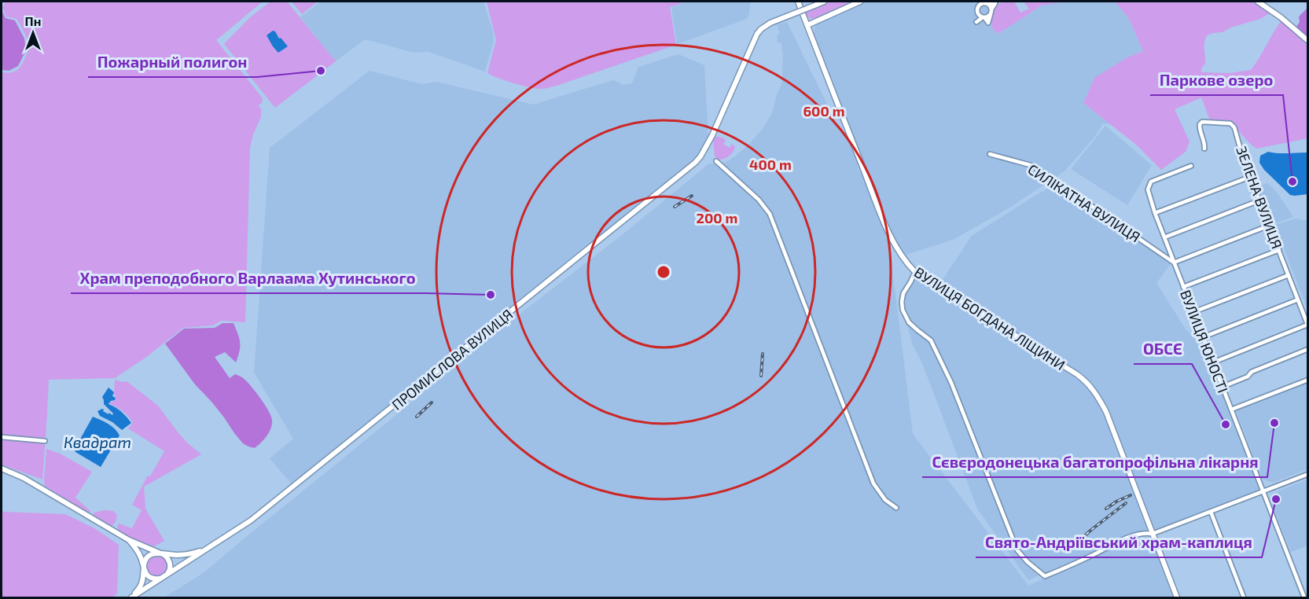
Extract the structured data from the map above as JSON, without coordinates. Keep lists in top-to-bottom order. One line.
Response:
{"streets":{"main road":["ВУЛИЦЯ БОГДАНА ЛІЩИНИ","ПРОМИСЛОВА ВУЛИЦЯ"],"street":["ЗЕЛЕНА ВУЛИЦЯ","СИЛІКАТНА ВУЛИЦЯ","ВУЛИЦЯ ЮНОСТІ"]},"crossings":[["СИЛІКАТНА ВУЛИЦЯ","ВУЛИЦЯ ЮНОСТІ"]],"water":["Квадрат"],"places":["Пожарный полигон","Паркове озеро","Храм преподобного Варлаама Хутинського","Сєвєродонецька багатопрофільна лікарня","ОБСЄ","Свято-Андріївський храм-каплиця"],"north":"top","rings":["600 m","400 m","200 m"]}
